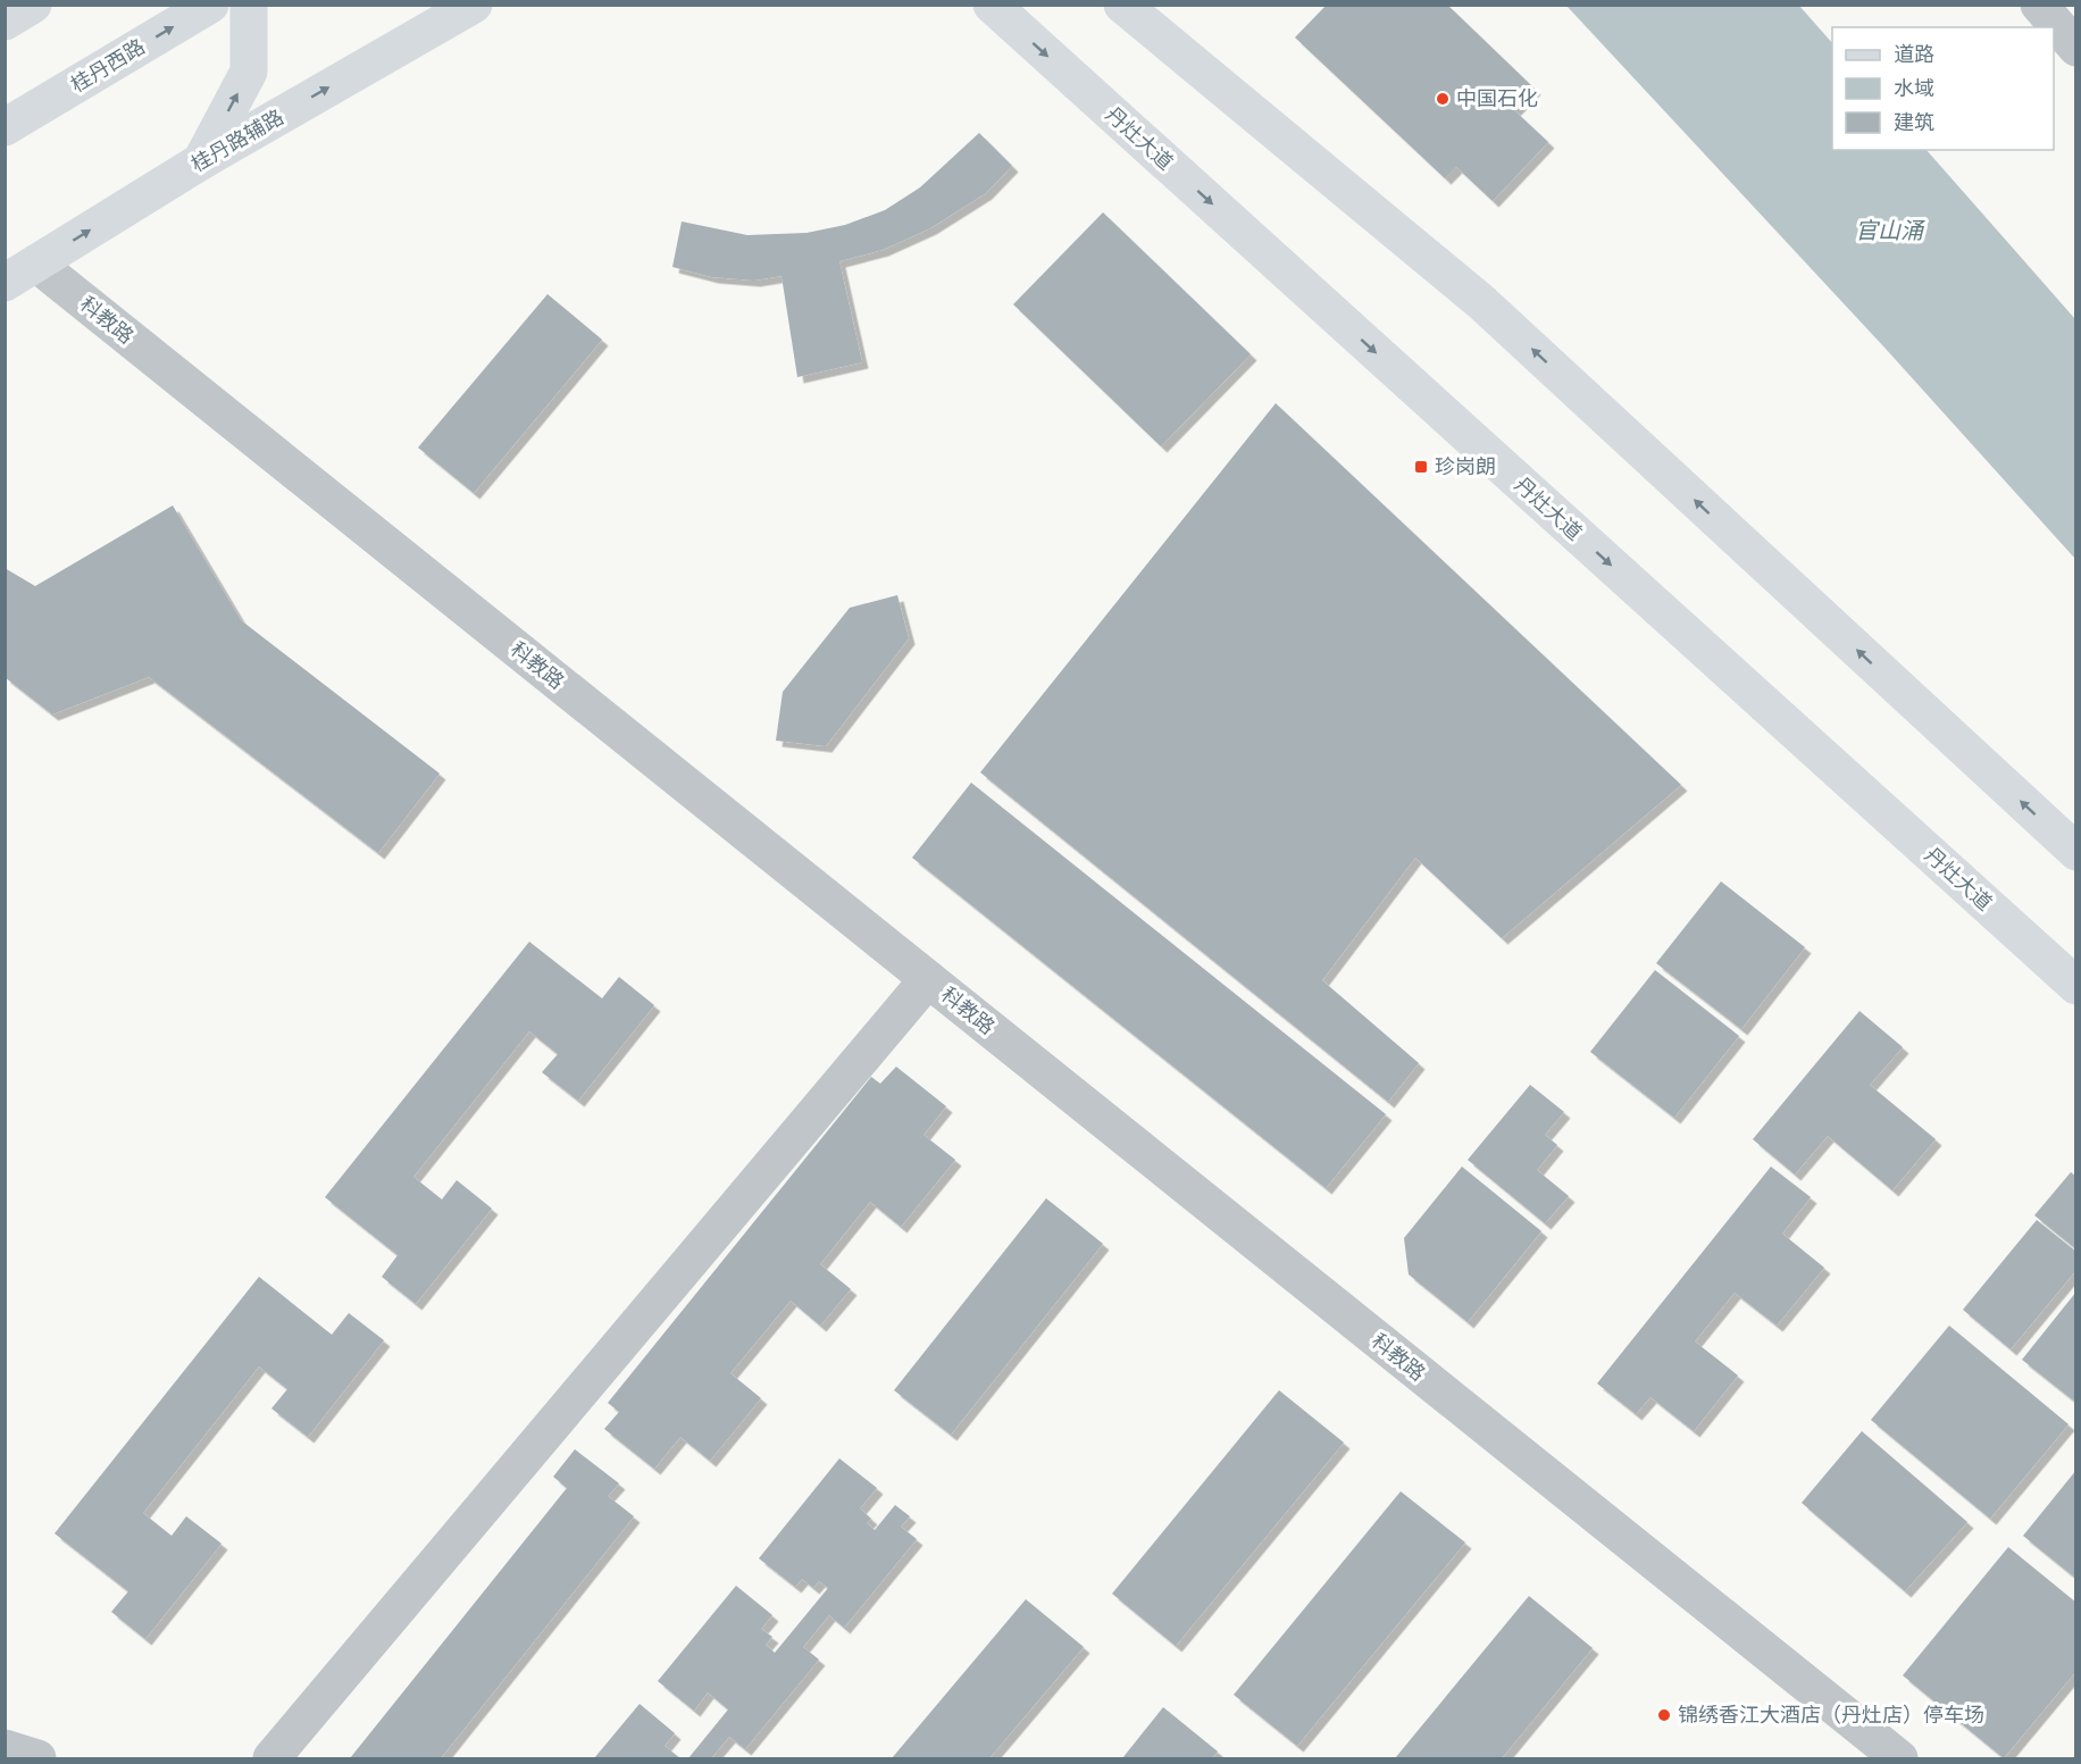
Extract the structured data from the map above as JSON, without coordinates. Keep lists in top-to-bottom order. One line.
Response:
{"streets":{"main road":["桂丹西路","丹灶大道","桂丹路辅路"],"street":["科教路"]},"crossings":[["桂丹路辅路","科教路"]],"one_way":["桂丹西路","桂丹路辅路"],"water":["官山涌"],"places":{"other":["中国石化","锦绣香江大酒店（丹灶店）停车场"],"transit":["珍岗朗"]},"legend":["道路","水域","建筑"]}
